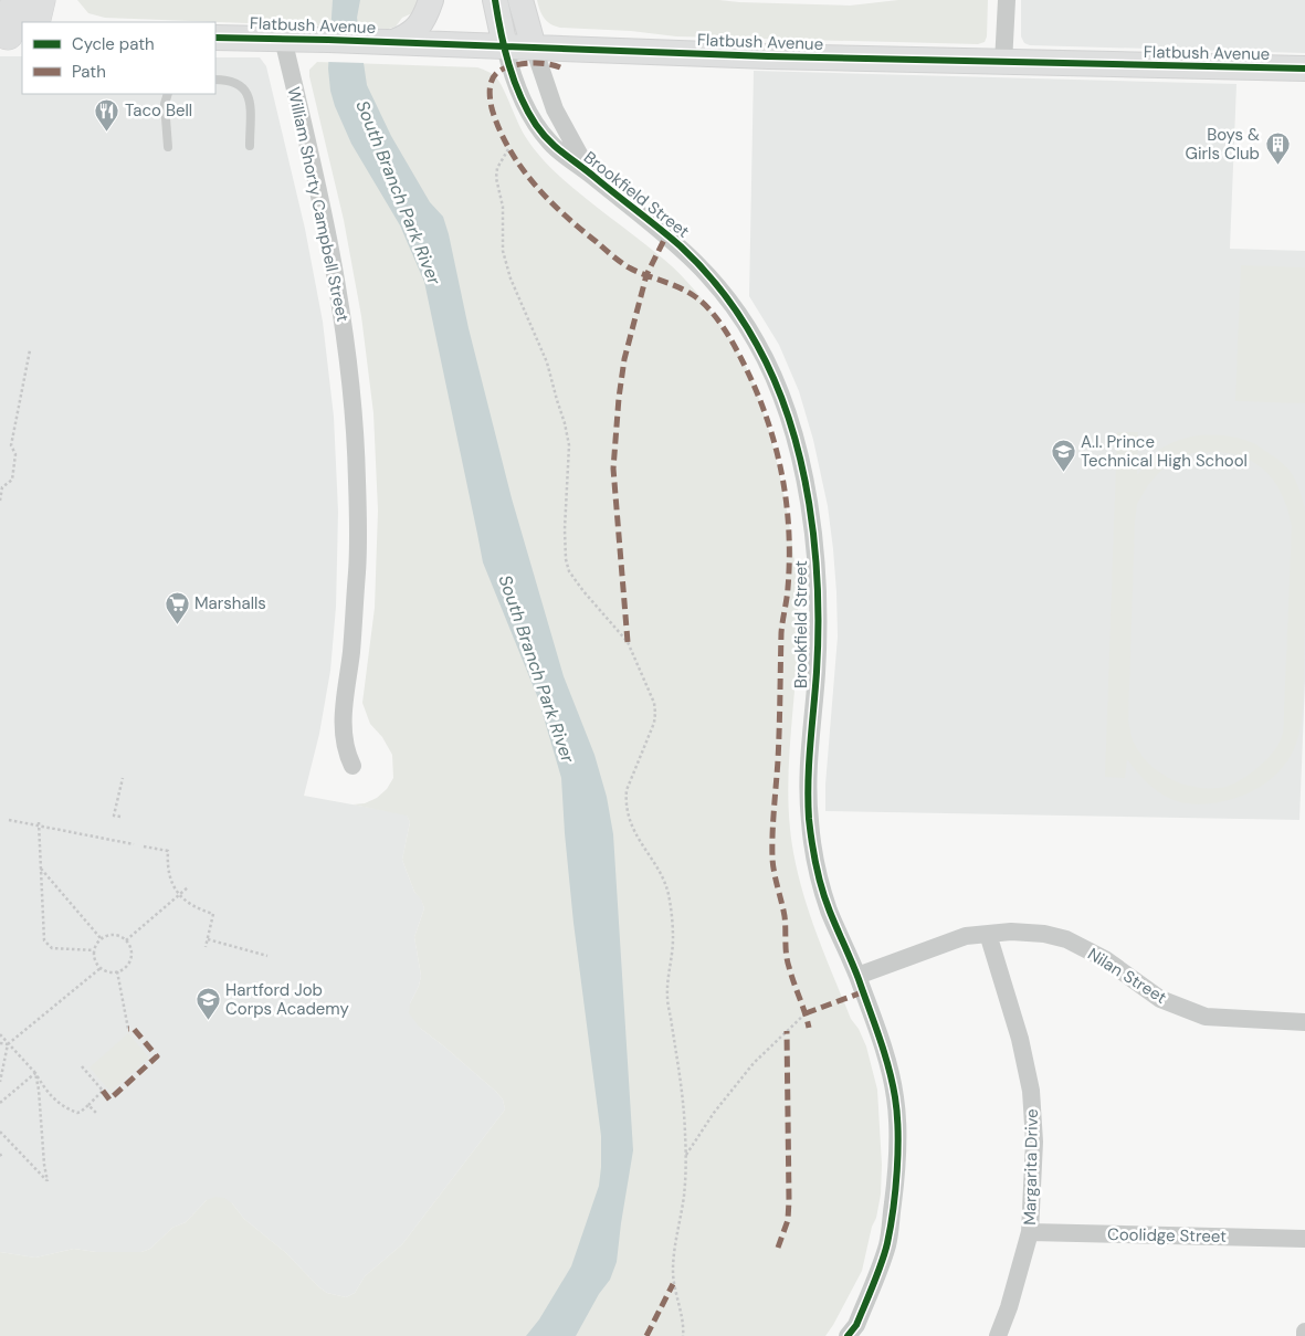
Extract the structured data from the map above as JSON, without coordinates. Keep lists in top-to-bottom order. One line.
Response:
{"streets":{"street":["Flatbush Avenue","Brookfield Street","William Shorty Campbell Street","Nilan Street","Margarita Drive","Coolidge Street"]},"crossings":[["Flatbush Avenue","Brookfield Street"],["Flatbush Avenue","William Shorty Campbell Street"],["Brookfield Street","Nilan Street"],["Nilan Street","Margarita Drive"],["Margarita Drive","Coolidge Street"]],"water":["South Branch Park River"],"places":{"restaurant":["Taco Bell"],"building":["Boys & Girls Club"],"school or university":["A.I. Prince Technical High School","Hartford Job Corps Academy"],"supermarket":["Marshalls"]},"legend":["Cycle path","Path"]}
